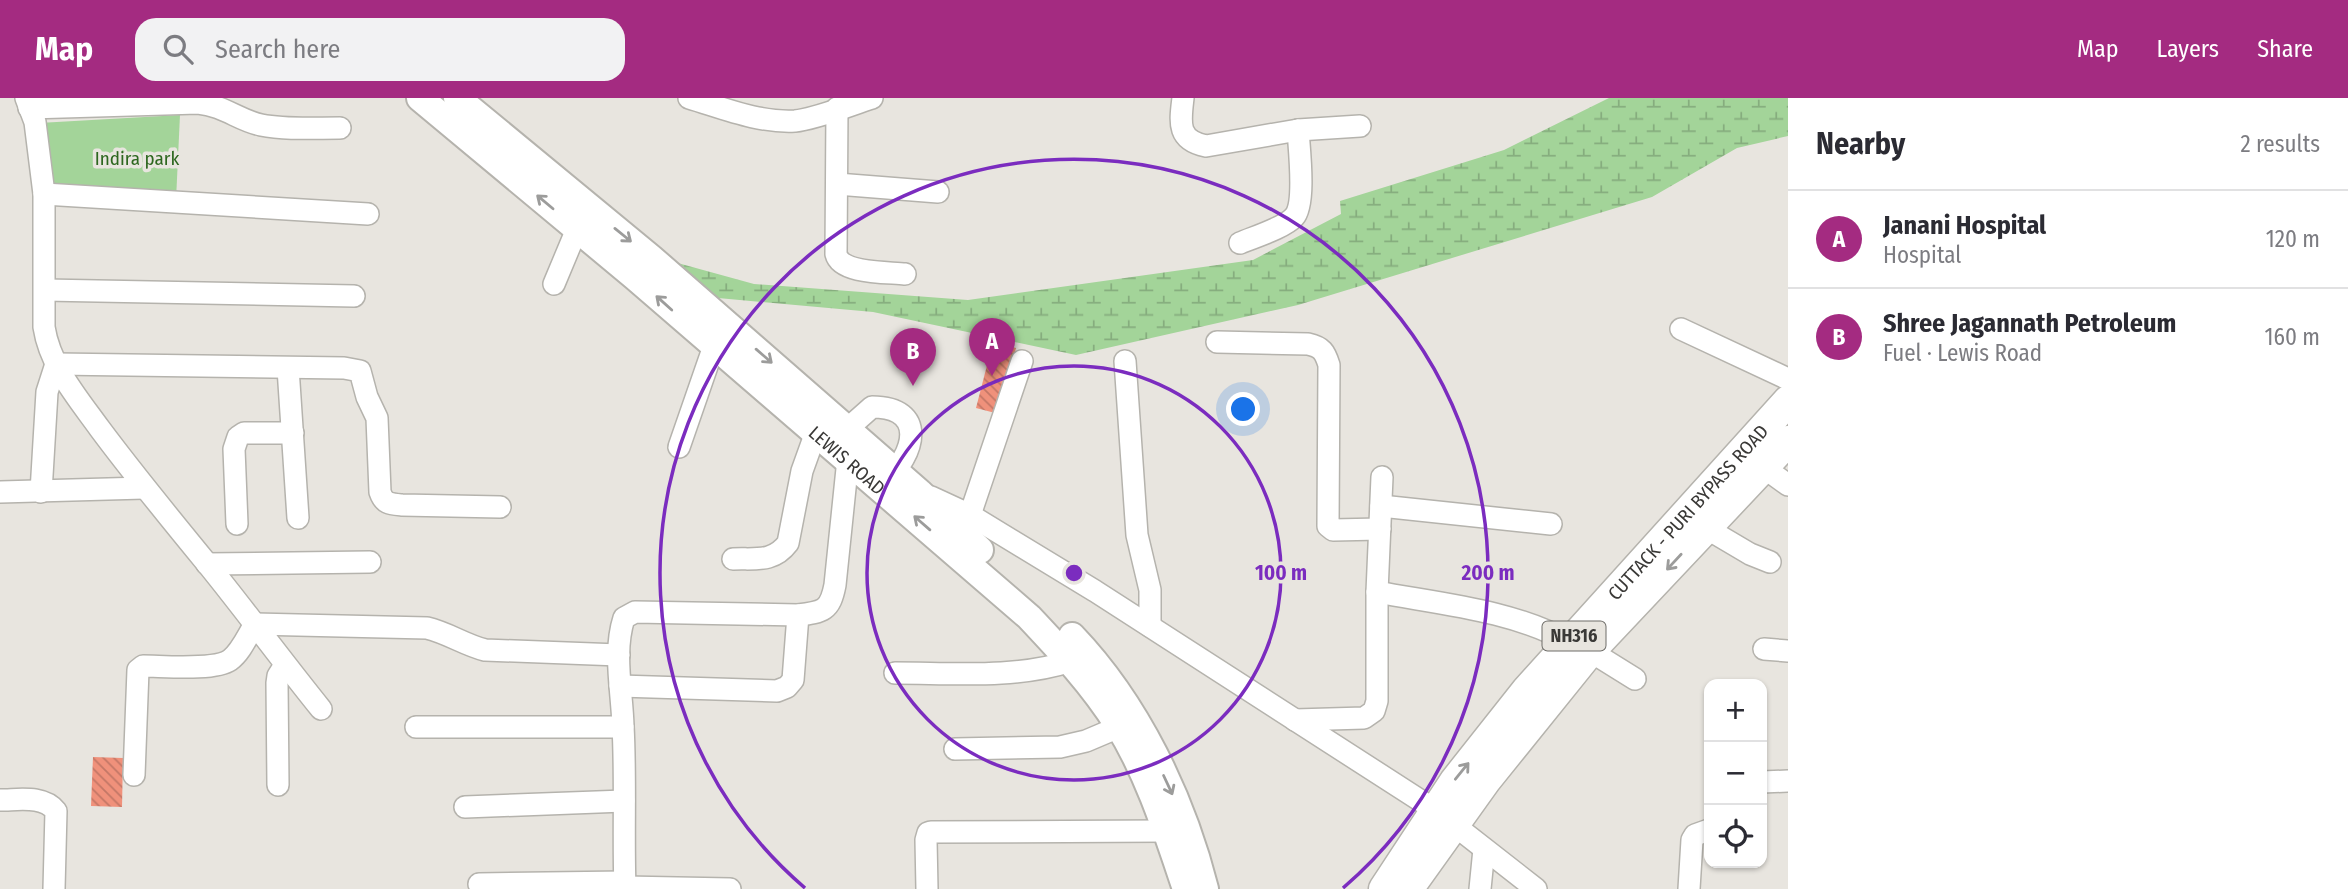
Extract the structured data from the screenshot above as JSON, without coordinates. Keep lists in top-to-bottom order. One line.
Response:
{"streets":{"highway":["CUTTACK - PURI BYPASS ROAD","NH316"],"main road":["LEWIS ROAD"]},"parks":["Indira park"],"page":{"header":"Map","search":"Search here","nav":["Map","Layers","Share"],"heading":["Nearby","2 results"],"list":[{"mark":"A","name":"Janani Hospital","note":"Hospital","value":"120 m"},{"mark":"B","name":"Shree Jagannath Petroleum","note":"Fuel · Lewis Road","value":"160 m"}],"pins":["A","B"],"map_buttons":["+","−"]},"rings":["100 m","200 m"]}
